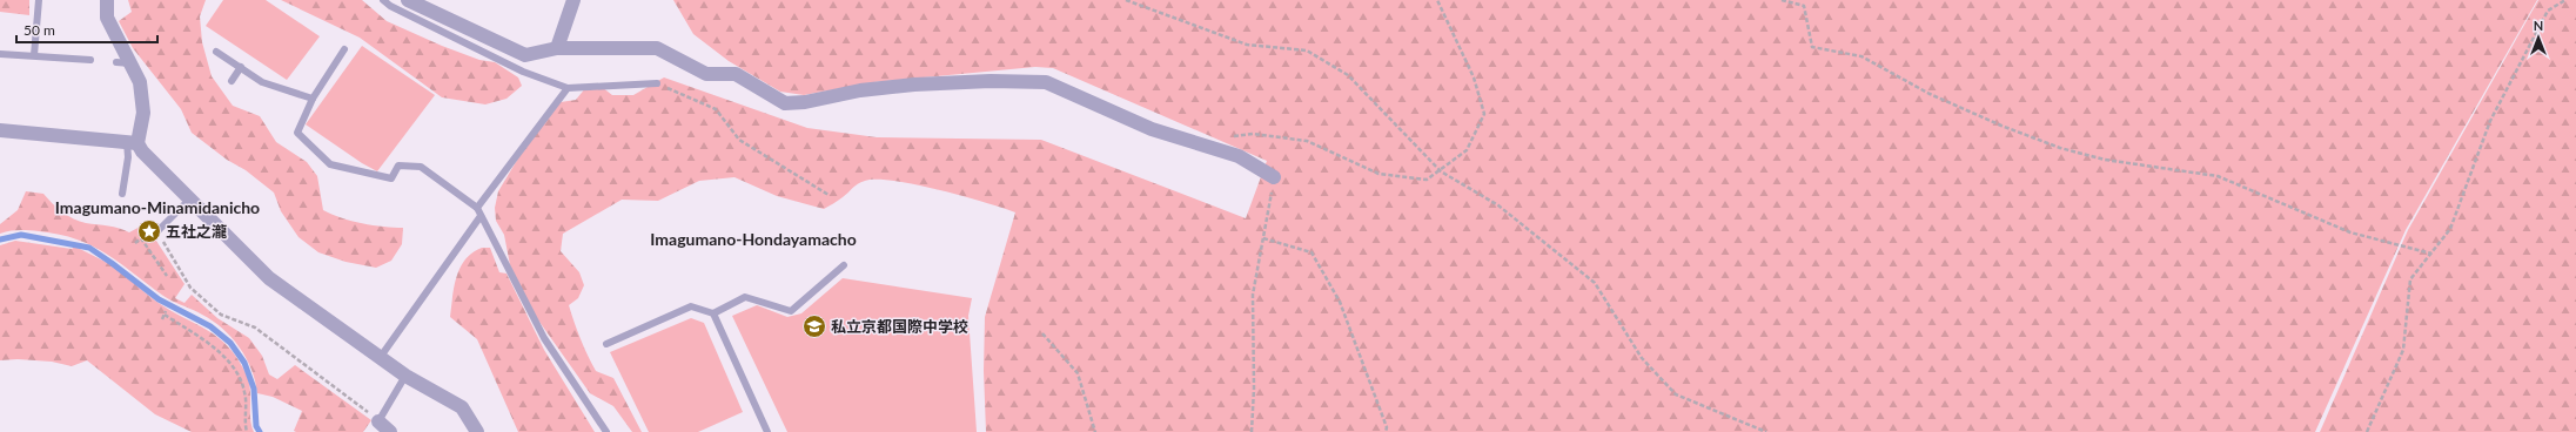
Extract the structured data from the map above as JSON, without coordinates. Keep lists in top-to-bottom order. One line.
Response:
{"districts":["Imagumano-Minamidanicho","Imagumano-Hondayamacho"],"places":{"place":["五社之瀧"],"school or university":["私立京都国際中学校"]},"scale_bar":"50 m","north":"top"}
